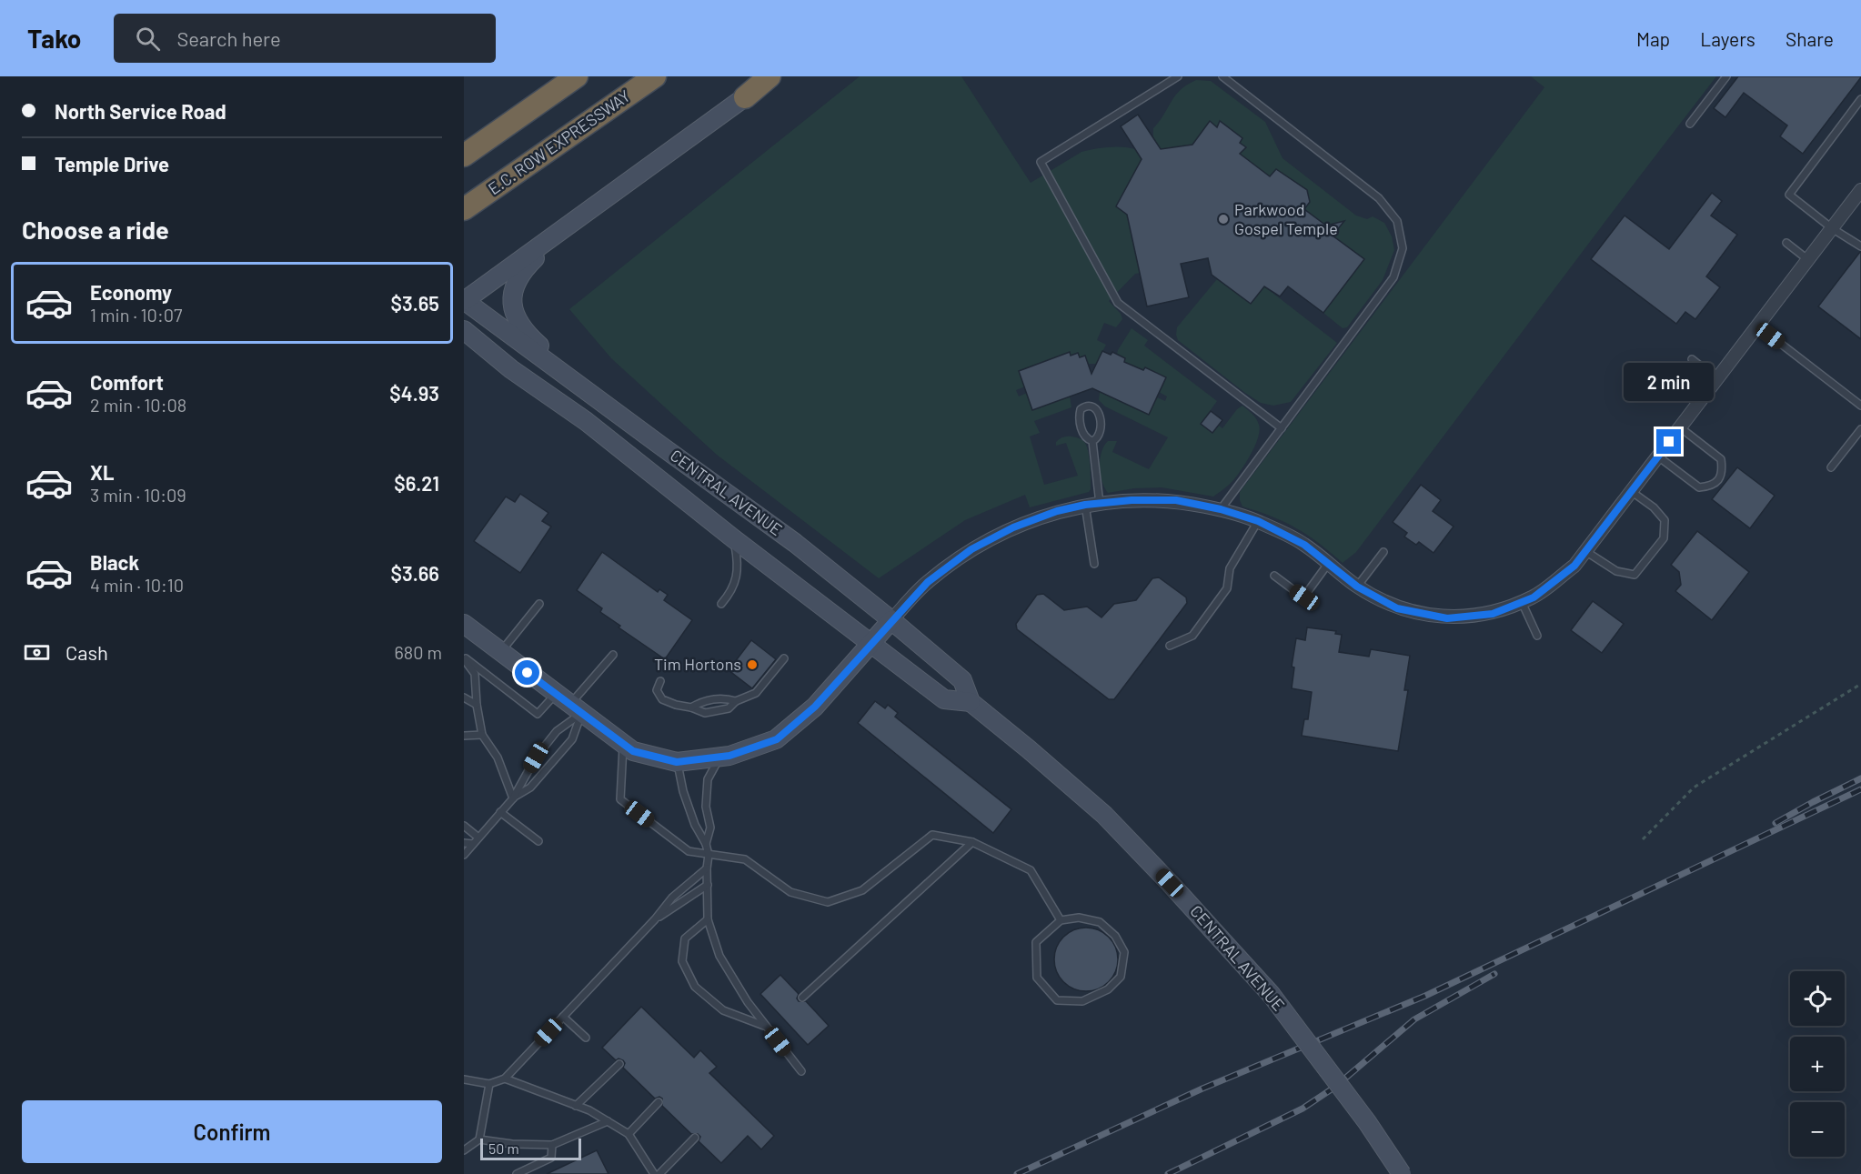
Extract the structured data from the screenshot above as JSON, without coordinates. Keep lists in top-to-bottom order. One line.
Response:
{"streets":{"highway":["E.C. ROW EXPRESSWAY"],"street":["CENTRAL AVENUE"]},"places":["Parkwood Gospel Temple","Tim Hortons"],"scale_bar":"50 m","page":{"header":"Tako","search":"Search here","nav":["Map","Layers","Share"],"banner":["North Service Road","Temple Drive"],"heading":"Choose a ride","list":[{"name":"Economy","note":"1 min · 10:07","value":"$3.65"},{"name":"Comfort","note":"2 min · 10:08","value":"$4.93"},{"name":"XL","note":"3 min · 10:09","value":"$6.21"},{"name":"Black","note":"4 min · 10:10","value":"$3.66"}],"bubble":"2 min","pay":["Cash","680 m"],"map_buttons":["+","−"],"buttons":"Confirm","scale":"50 m"}}
